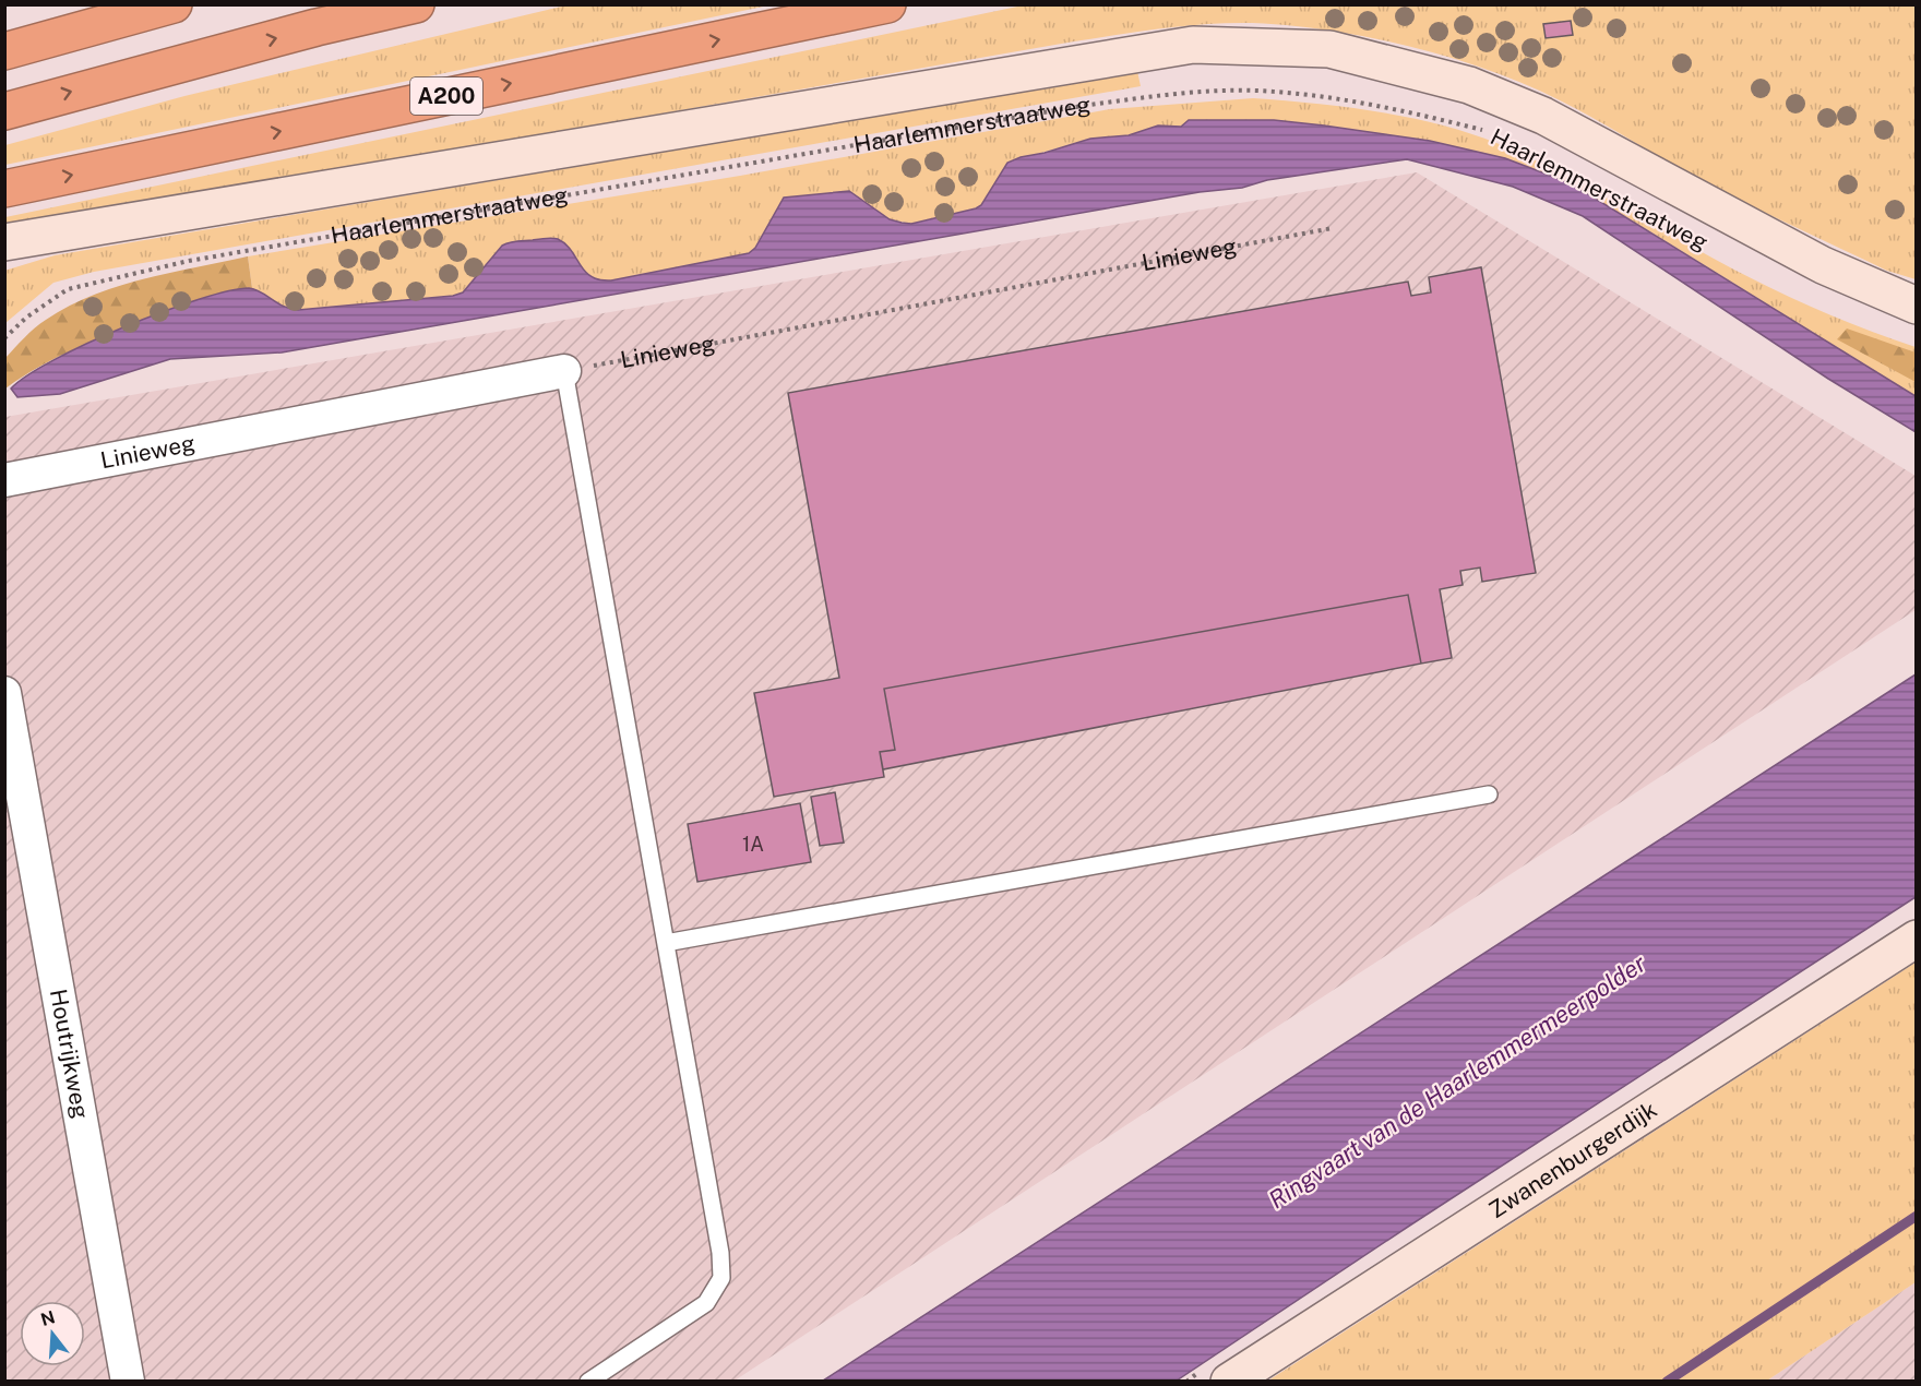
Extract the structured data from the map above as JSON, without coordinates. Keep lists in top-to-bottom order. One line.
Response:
{"streets":{"highway":["A200"],"main road":["Haarlemmerstraatweg","Zwanenburgerdijk"],"street":["Linieweg","Houtrijkweg"]},"water":["Ringvaart van de Haarlemmermeerpolder"],"house_numbers":["1A"],"north":"top"}
